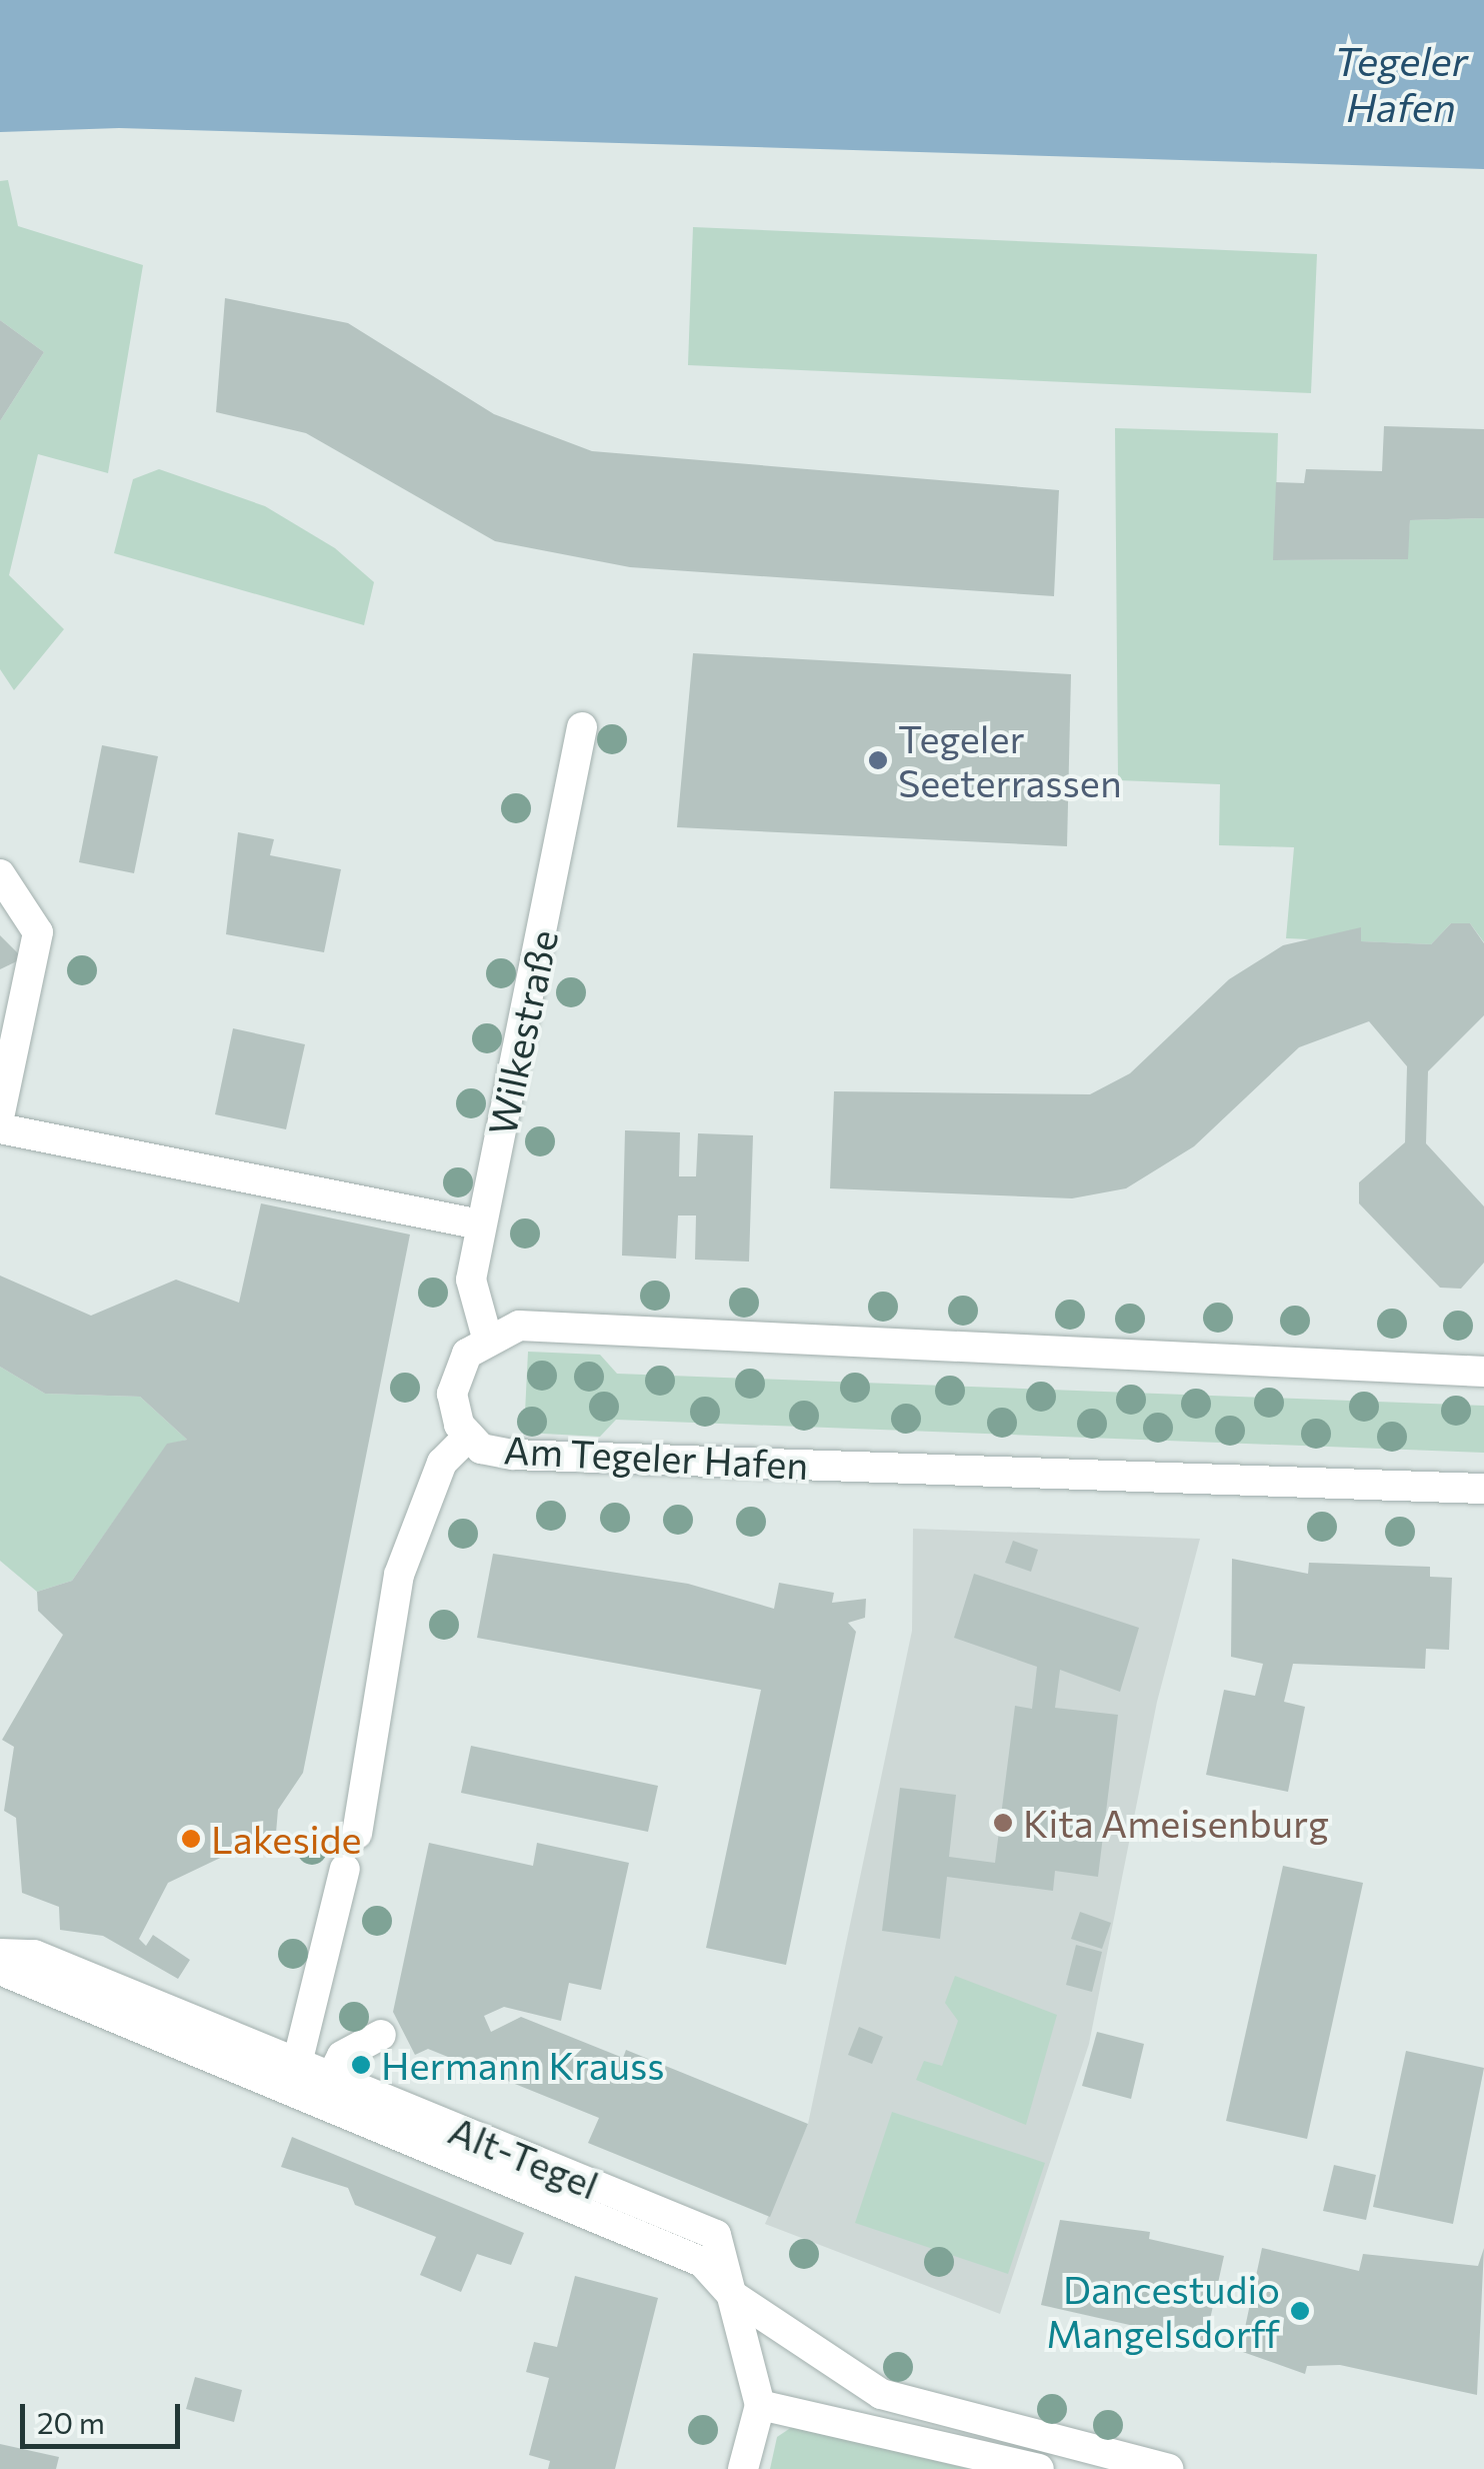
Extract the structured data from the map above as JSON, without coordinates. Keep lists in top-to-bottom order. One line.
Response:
{"streets":{"street":["Wilkestraße","Am Tegeler Hafen","Alt-Tegel"]},"crossings":[["Wilkestraße","Am Tegeler Hafen"]],"water":["Tegeler Hafen"],"places":["Tegeler Seeterrassen","Kita Ameisenburg","Lakeside","Hermann Krauss","Dancestudio Mangelsdorff"],"scale_bar":"20 m"}
